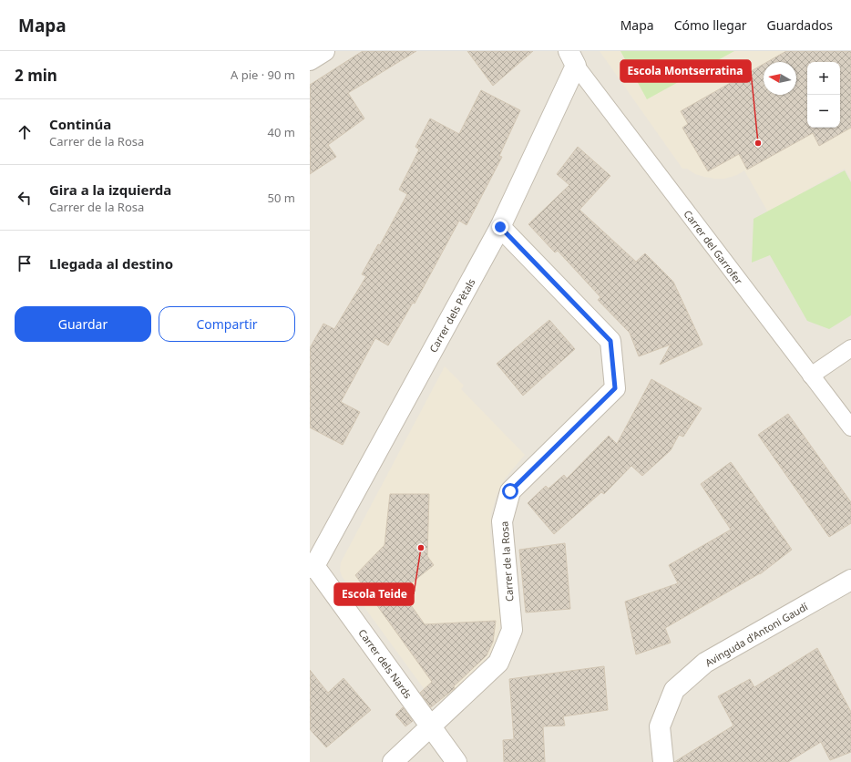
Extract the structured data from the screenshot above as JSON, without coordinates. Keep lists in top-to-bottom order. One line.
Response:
{"streets":{"street":["Carrer del Garrofer","Carrer dels Pètals","Carrer de la Rosa","Avinguda d'Antoni Gaudí","Carrer dels Nards"]},"crossings":[["Carrer del Garrofer","Carrer dels Pètals"],["Carrer dels Pètals","Carrer de la Rosa"],["Carrer dels Pètals","Carrer dels Nards"],["Carrer de la Rosa","Carrer dels Nards"]],"places":["Escola Montserratina","Escola Teide"],"north":"left","page":{"header":"Mapa","nav":["Mapa","Cómo llegar","Guardados"],"heading":["2 min","A pie · 90 m"],"map_buttons":["+","−"],"list":[["Continúa","Carrer de la Rosa","40 m"],["Gira a la izquierda","Carrer de la Rosa","50 m"],"Llegada al destino"],"buttons":["Guardar","Compartir"]}}
